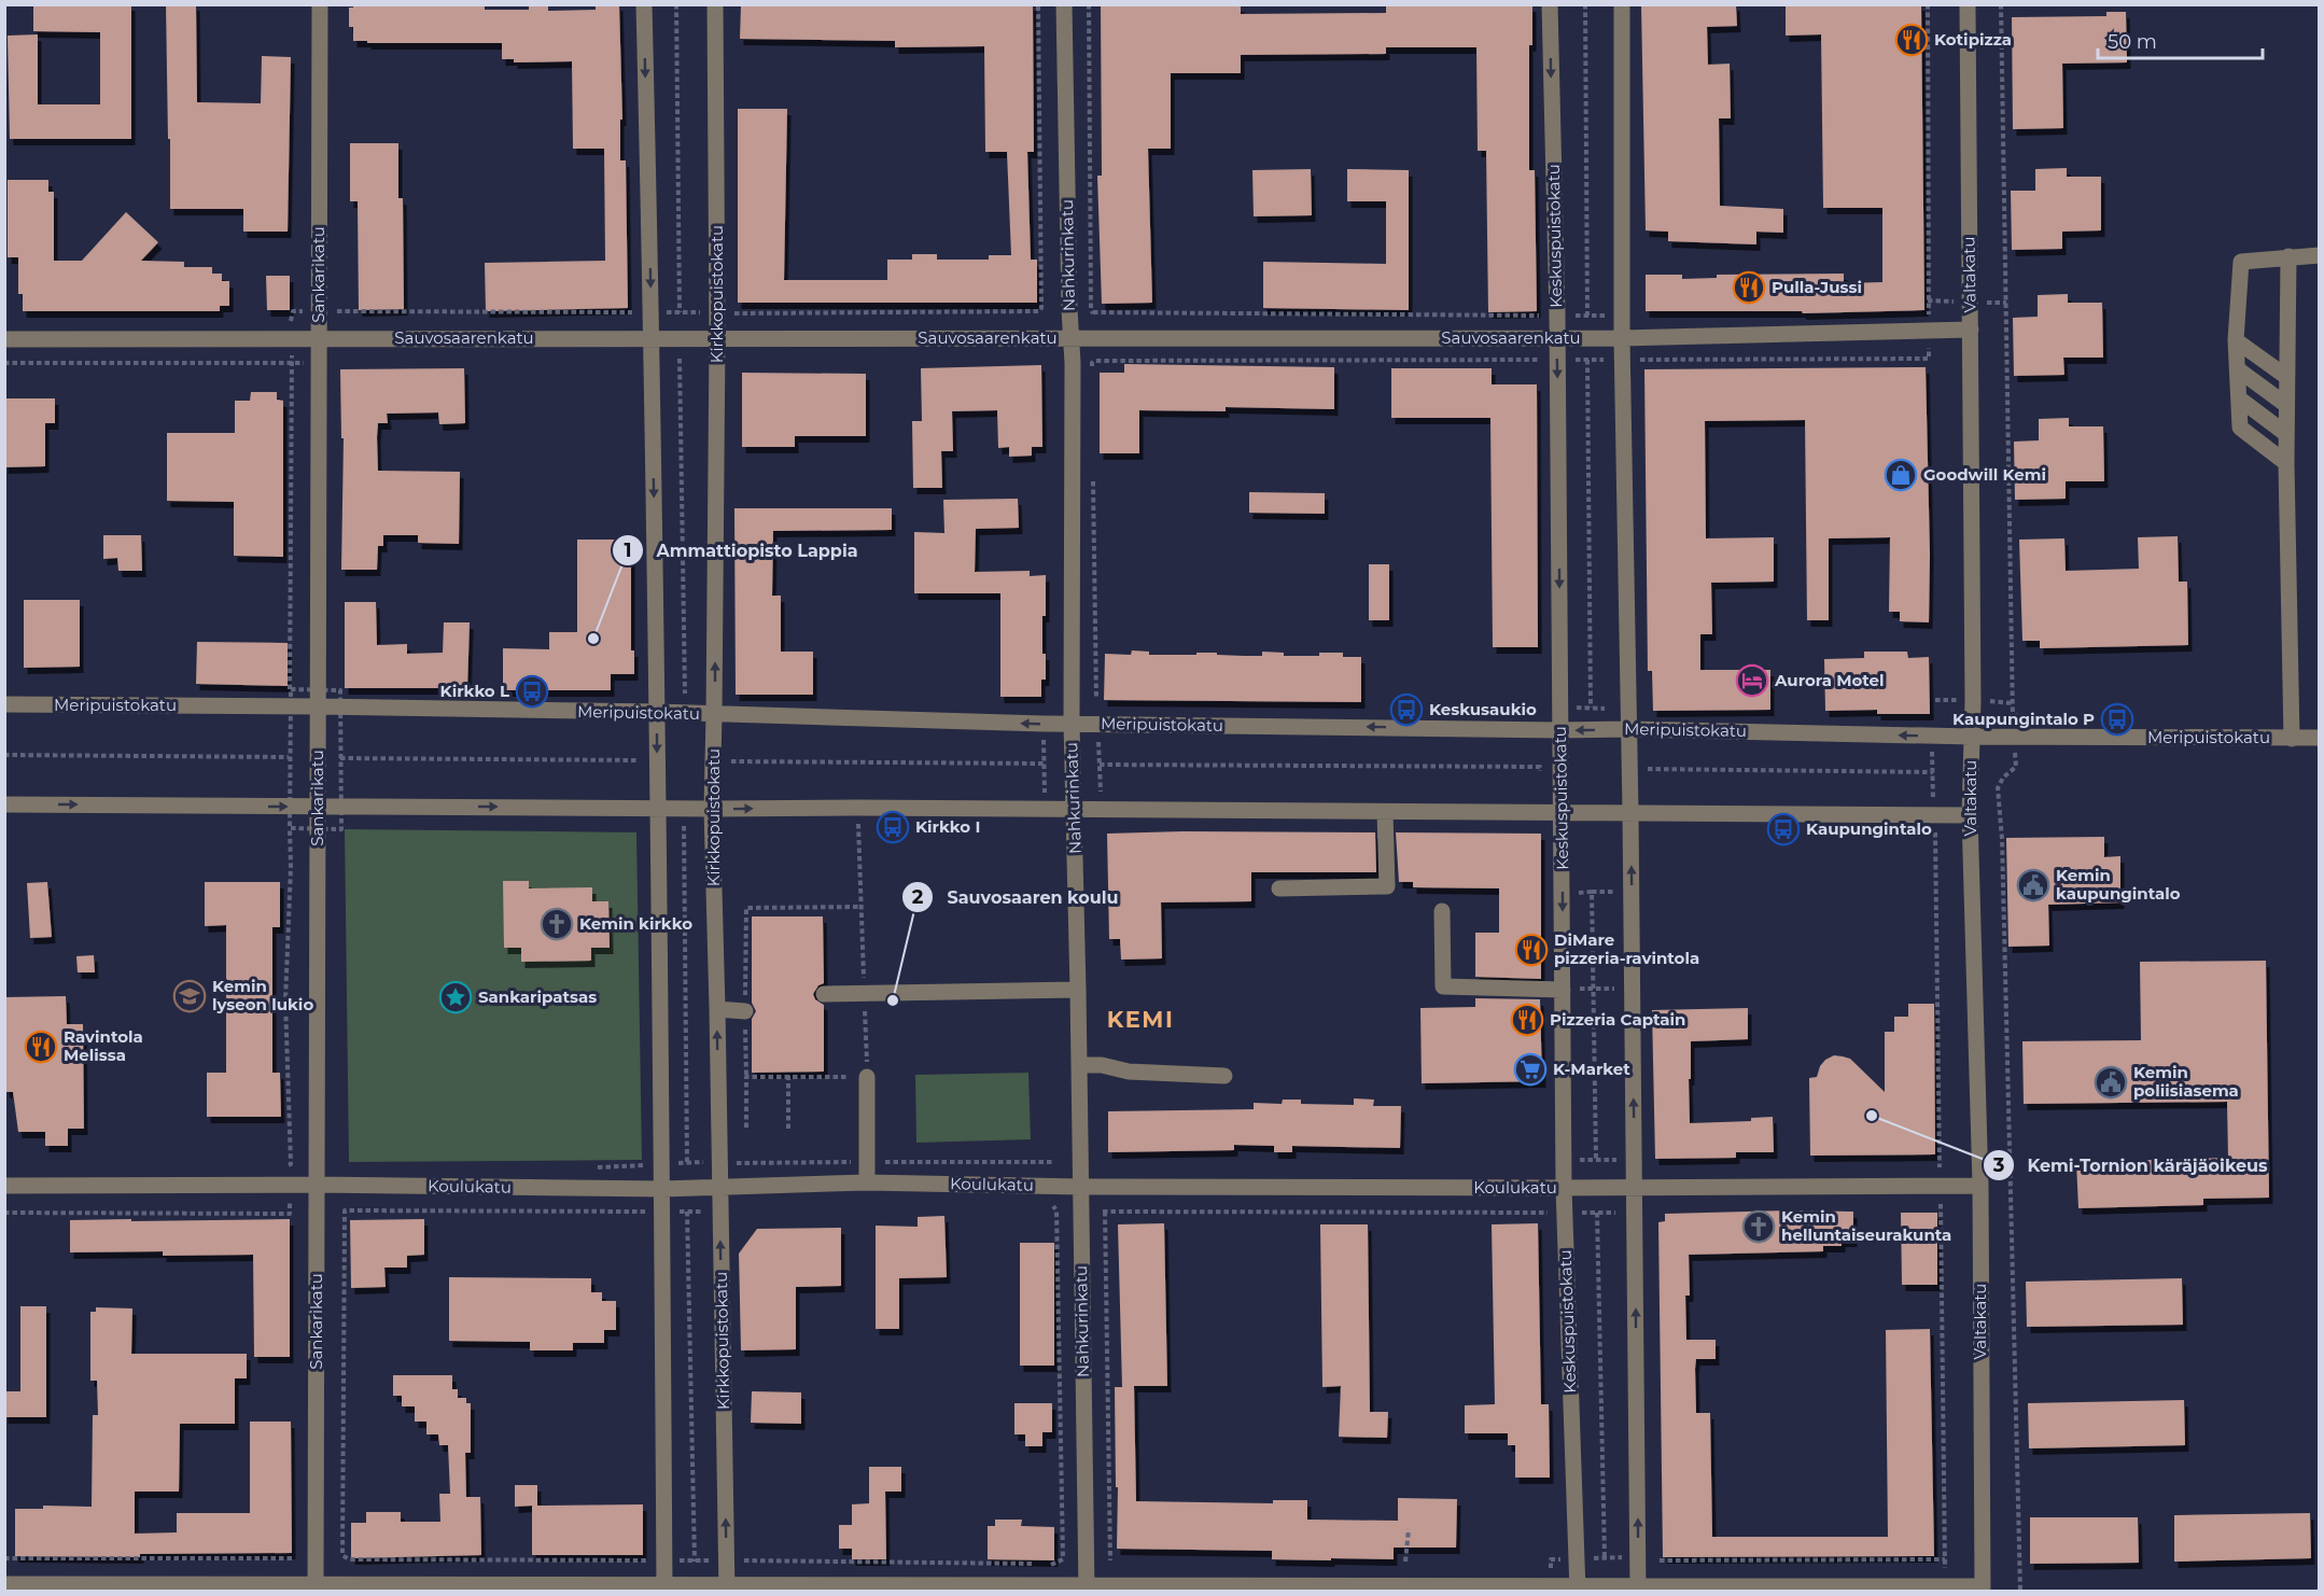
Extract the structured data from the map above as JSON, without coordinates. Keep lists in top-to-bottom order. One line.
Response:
{"streets":{"street":["Keskuspuistokatu","Nahkurinkatu","Sankarikatu","Valtakatu","Kirkkopuistokatu","Sauvosaarenkatu","Meripuistokatu","Koulukatu"]},"crossings":[["Keskuspuistokatu","Sauvosaarenkatu"],["Keskuspuistokatu","Meripuistokatu"],["Keskuspuistokatu","Koulukatu"],["Nahkurinkatu","Sauvosaarenkatu"],["Nahkurinkatu","Meripuistokatu"],["Nahkurinkatu","Koulukatu"],["Sankarikatu","Sauvosaarenkatu"],["Sankarikatu","Meripuistokatu"],["Sankarikatu","Koulukatu"],["Valtakatu","Sauvosaarenkatu"],["Valtakatu","Meripuistokatu"],["Valtakatu","Koulukatu"],["Kirkkopuistokatu","Sauvosaarenkatu"],["Kirkkopuistokatu","Meripuistokatu"],["Kirkkopuistokatu","Koulukatu"]],"districts":["KEMI"],"places":{"restaurant":["Kotipizza","Pulla-Jussi","DiMare pizzeria-ravintola","Pizzeria Captain","Ravintola Melissa"],"shop":["Goodwill Kemi"],"other":["Ammattiopisto Lappia","Sauvosaaren koulu","Kemi-Tornion käräjäoikeus"],"hotel":["Aurora Motel"],"bus stop":["Kirkko L","Keskusaukio","Kaupungintalo P","Kirkko I","Kaupungintalo"],"public building":["Kemin kaupungintalo","Kemin poliisiasema"],"church":["Kemin kirkko","Kemin helluntaiseurakunta"],"school or university":["Kemin lyseon lukio"],"place":["Sankaripatsas"],"supermarket":["K-Market"]},"scale_bar":"50 m"}
